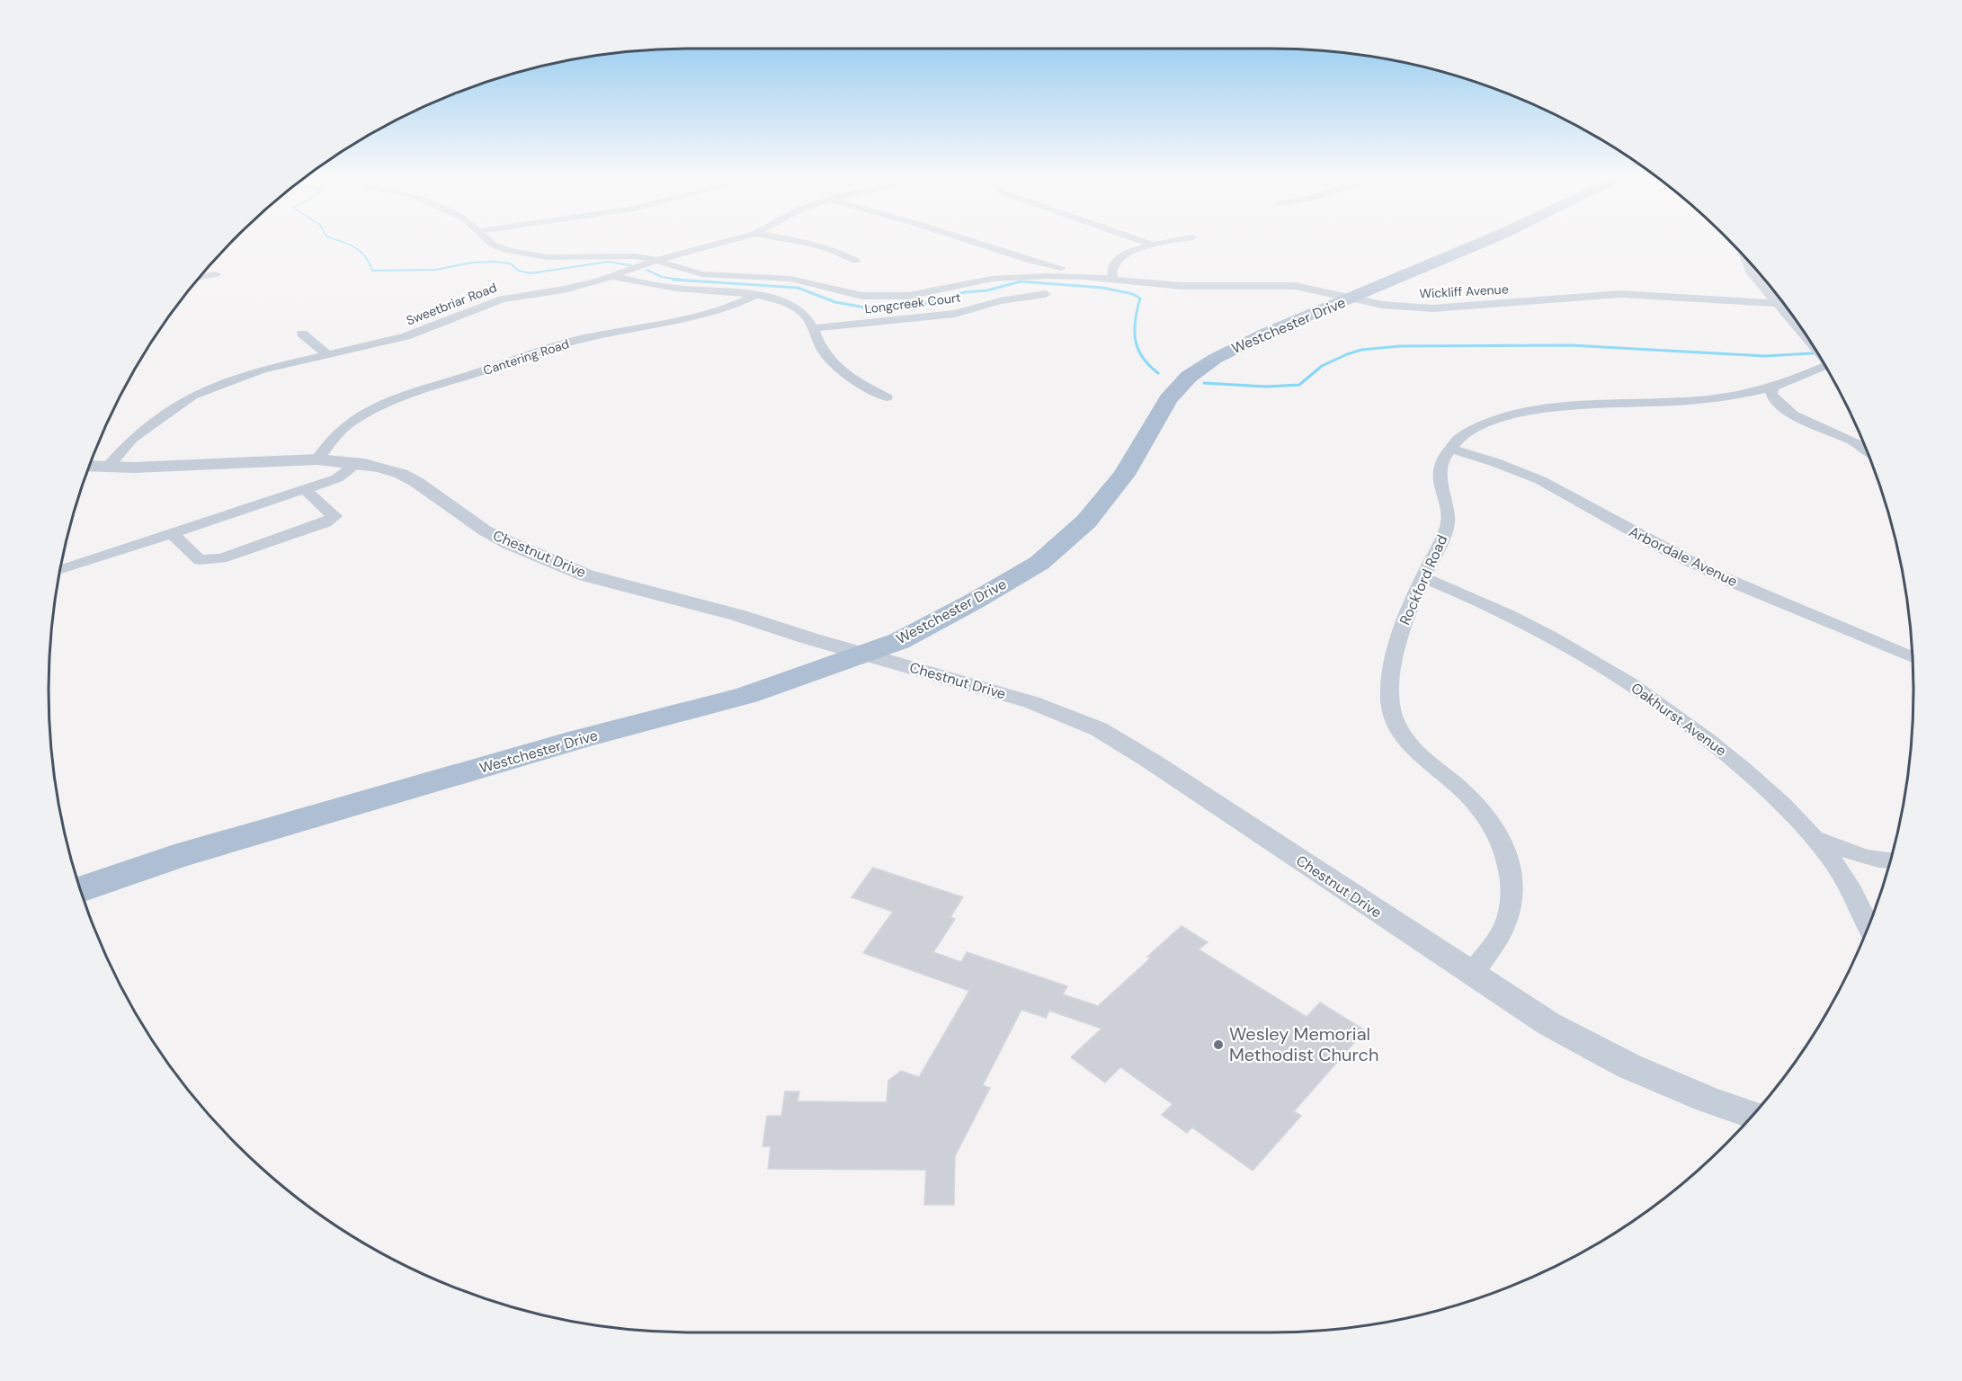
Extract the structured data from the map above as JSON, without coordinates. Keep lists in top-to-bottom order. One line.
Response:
{"streets":{"main road":["Westchester Drive"],"street":["Wickliff Avenue","Longcreek Court","Sweetbriar Road","Cantering Road","Chestnut Drive","Arbordale Avenue","Rockford Road","Oakhurst Avenue"]},"crossings":[["Wickliff Avenue","Sweetbriar Road"],["Wickliff Avenue","Westchester Drive"],["Sweetbriar Road","Chestnut Drive"],["Westchester Drive","Chestnut Drive"],["Cantering Road","Chestnut Drive"],["Chestnut Drive","Rockford Road"],["Arbordale Avenue","Rockford Road"],["Rockford Road","Oakhurst Avenue"]],"places":["Wesley Memorial Methodist Church"]}
